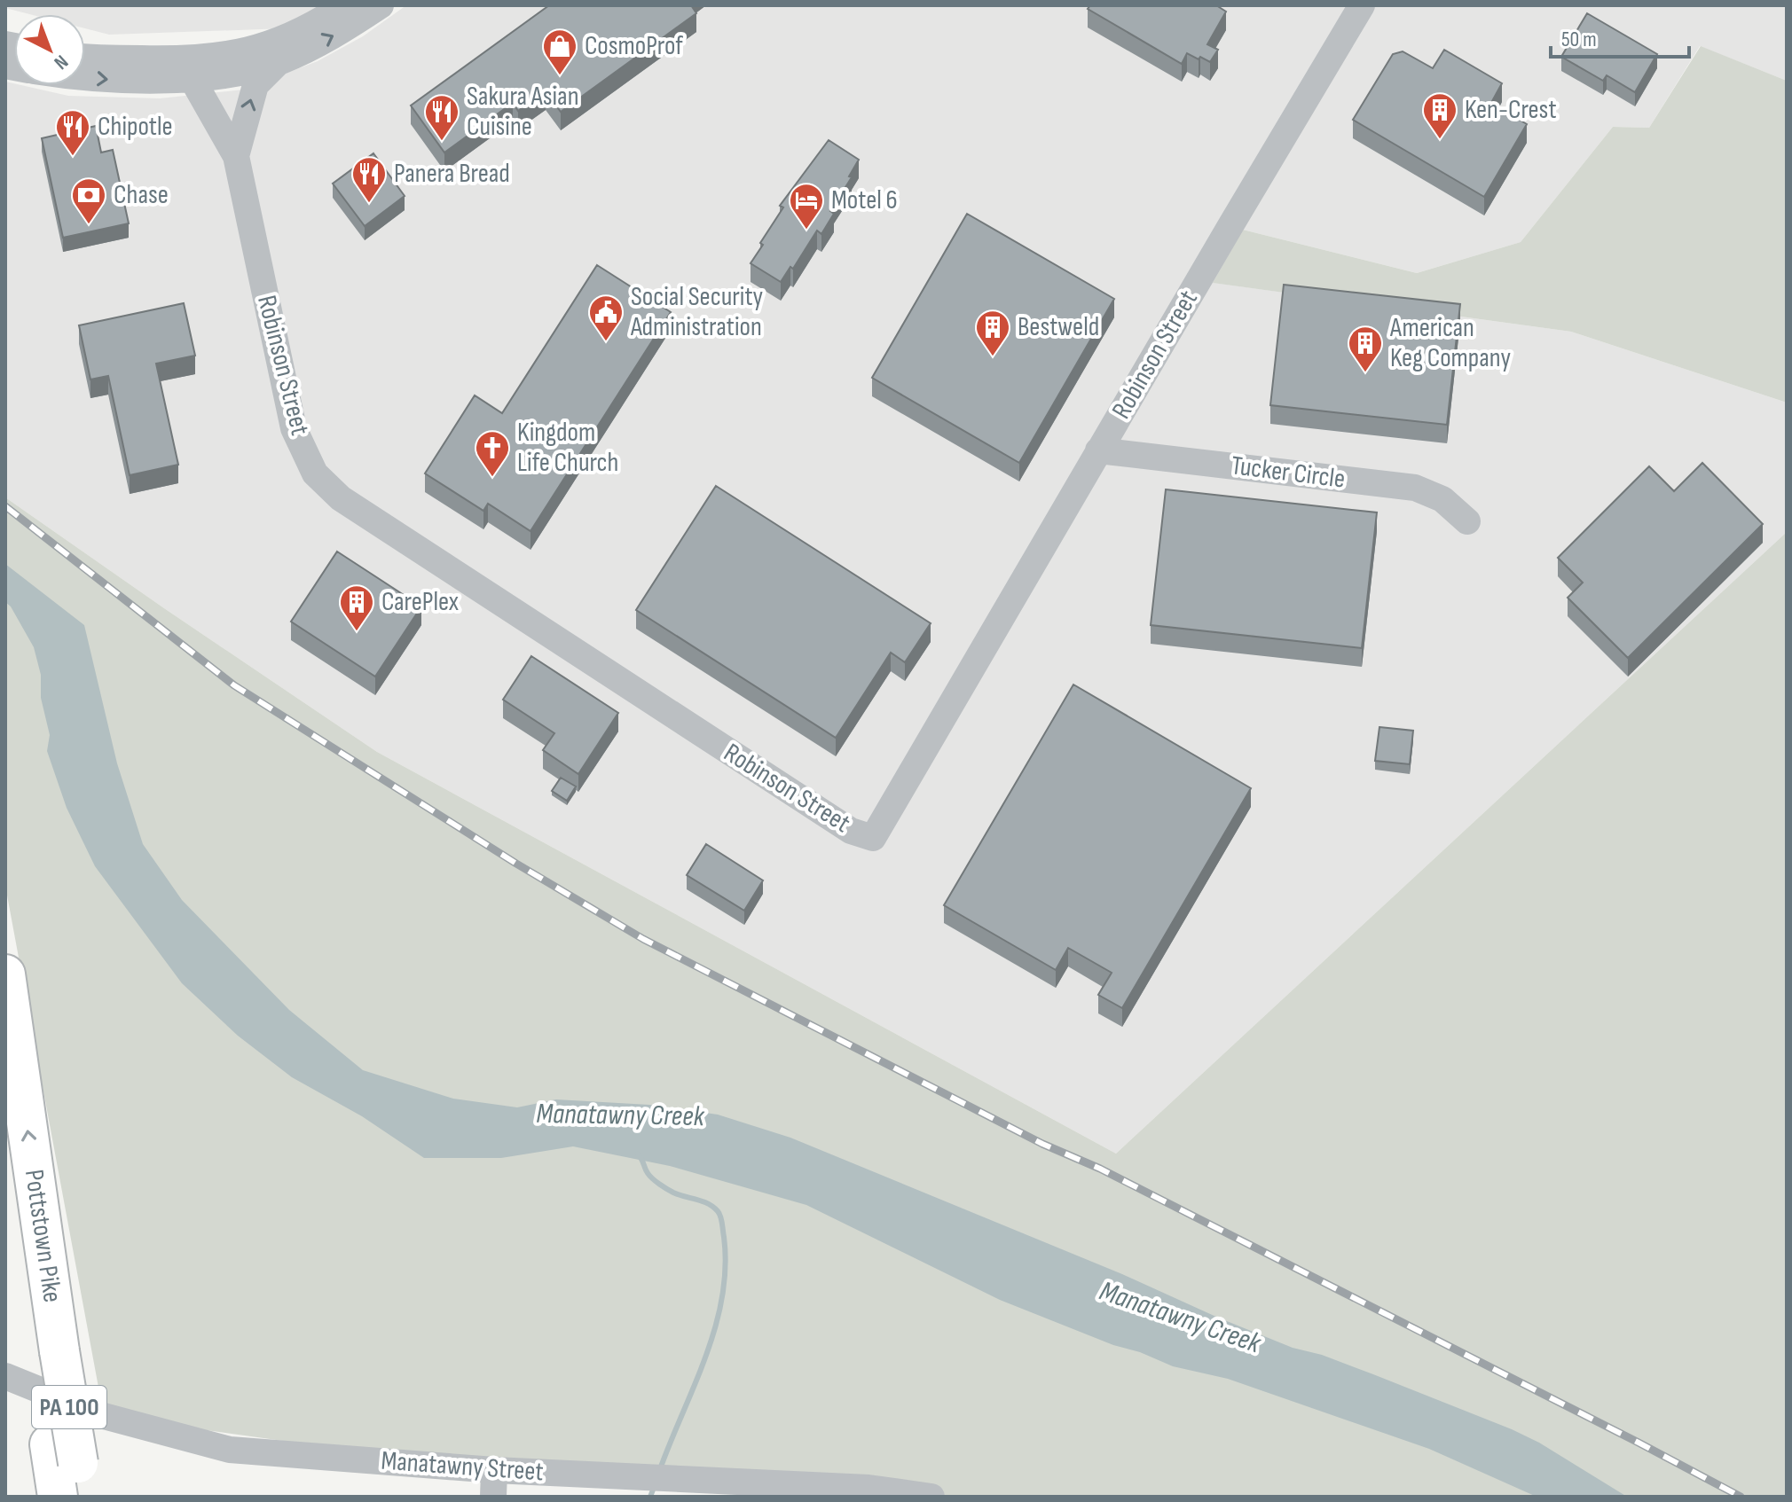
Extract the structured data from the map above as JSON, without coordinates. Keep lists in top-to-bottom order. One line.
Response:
{"streets":{"highway":["Pottstown Pike","PA 100"],"street":["Robinson Street","Tucker Circle","Manatawny Street"]},"crossings":[["Robinson Street","Tucker Circle"]],"water":["Manatawny Creek"],"places":{"shop":["CosmoProf"],"building":["Ken-Crest","Bestweld","American Keg Company","CarePlex"],"restaurant":["Sakura Asian Cuisine","Chipotle","Panera Bread"],"bank":["Chase"],"hotel":["Motel 6"],"public building":["Social Security Administration"],"church":["Kingdom Life Church"]},"scale_bar":"50 m","north":"bottom right"}
